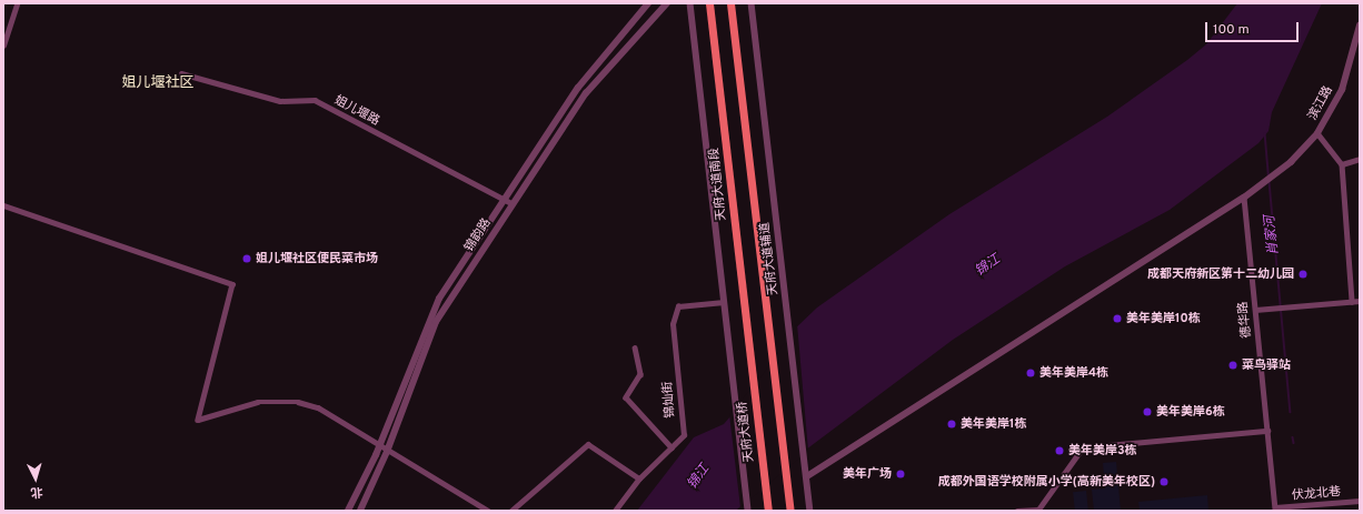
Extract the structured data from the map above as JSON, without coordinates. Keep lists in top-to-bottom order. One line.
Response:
{"streets":{"main road":["天府大道南段","天府大道桥"],"street":["滨江路","姐儿堰路","锦韵路","天府大道辅道","德华路","锦灿街","伏龙北巷"]},"crossings":[["姐儿堰路","锦韵路"],["天府大道南段","天府大道桥"],["德华路","伏龙北巷"]],"districts":["姐儿堰社区"],"water":["肖家河","锦江"],"places":["姐儿堰社区便民菜市场","成都天府新区第十二幼儿园","美年美岸10栋","菜鸟驿站","美年美岸4栋","美年美岸6栋","美年美岸1栋","美年美岸3栋","美年广场","成都外国语学校附属小学(高新美年校区)"],"scale_bar":"100 m","north":"bottom"}
